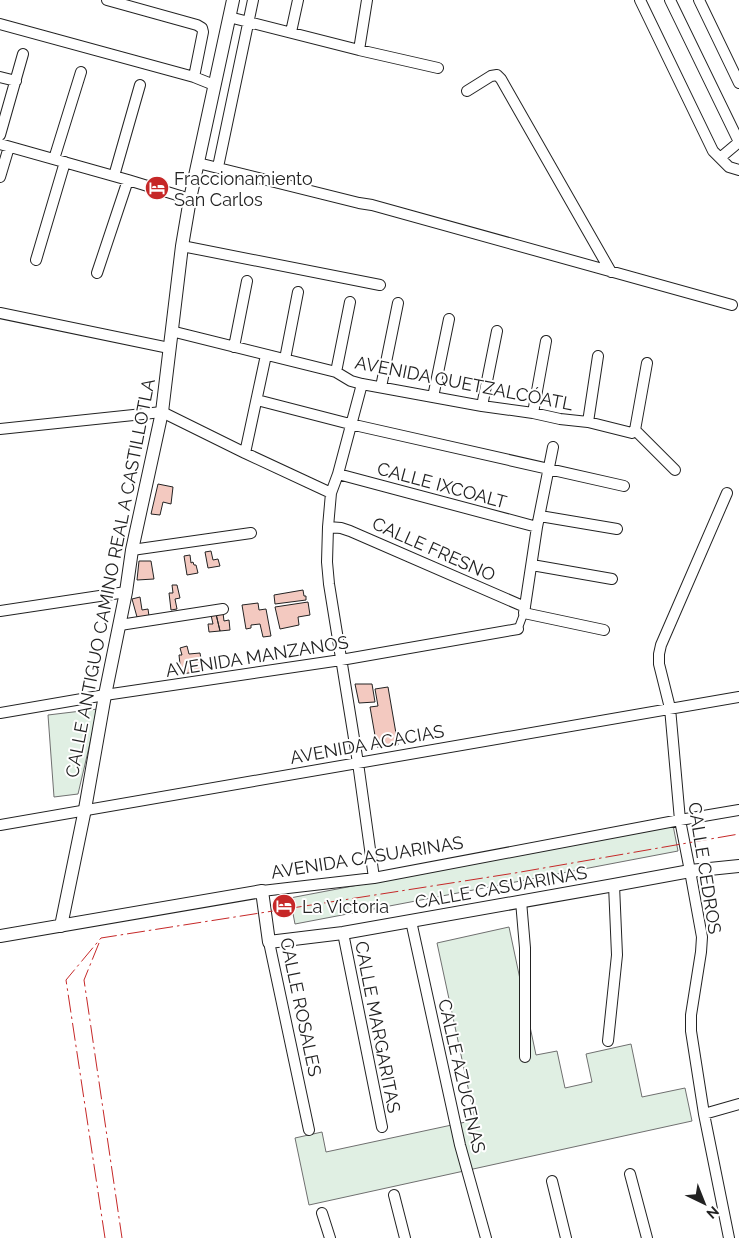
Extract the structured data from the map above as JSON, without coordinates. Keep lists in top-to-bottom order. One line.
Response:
{"streets":{"street":["AVENIDA QUETZALCÓATL","CALLE IXCOALT","CALLE FRESNO","CALLE ANTIGUO CAMINO REAL A CASTILLOTLA","AVENIDA MANZANOS","AVENIDA ACACIAS","AVENIDA CASUARINAS","CALLE CEDROS","CALLE CASUARINAS","CALLE ROSALES","CALLE MARGARITAS","CALLE AZUCENAS"]},"crossings":[["AVENIDA QUETZALCÓATL","CALLE ANTIGUO CAMINO REAL A CASTILLOTLA"],["CALLE ANTIGUO CAMINO REAL A CASTILLOTLA","AVENIDA MANZANOS"],["CALLE ANTIGUO CAMINO REAL A CASTILLOTLA","AVENIDA ACACIAS"],["CALLE ANTIGUO CAMINO REAL A CASTILLOTLA","AVENIDA CASUARINAS"],["AVENIDA ACACIAS","CALLE CEDROS"],["AVENIDA CASUARINAS","CALLE CEDROS"],["AVENIDA CASUARINAS","CALLE ROSALES"],["CALLE CEDROS","CALLE CASUARINAS"],["CALLE CASUARINAS","CALLE ROSALES"],["CALLE CASUARINAS","CALLE MARGARITAS"],["CALLE CASUARINAS","CALLE AZUCENAS"]],"places":{"hotel":["Fraccionamiento San Carlos","La Victoria"]},"north":"bottom right"}
